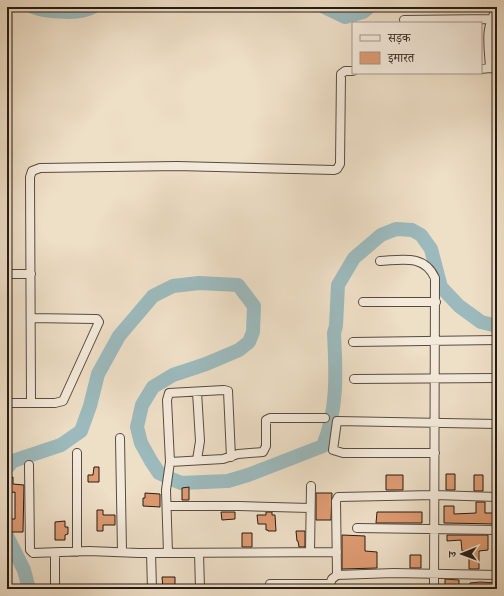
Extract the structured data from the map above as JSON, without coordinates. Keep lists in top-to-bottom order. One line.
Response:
{"legend":["सड़क","इमारत"],"north":"left"}
